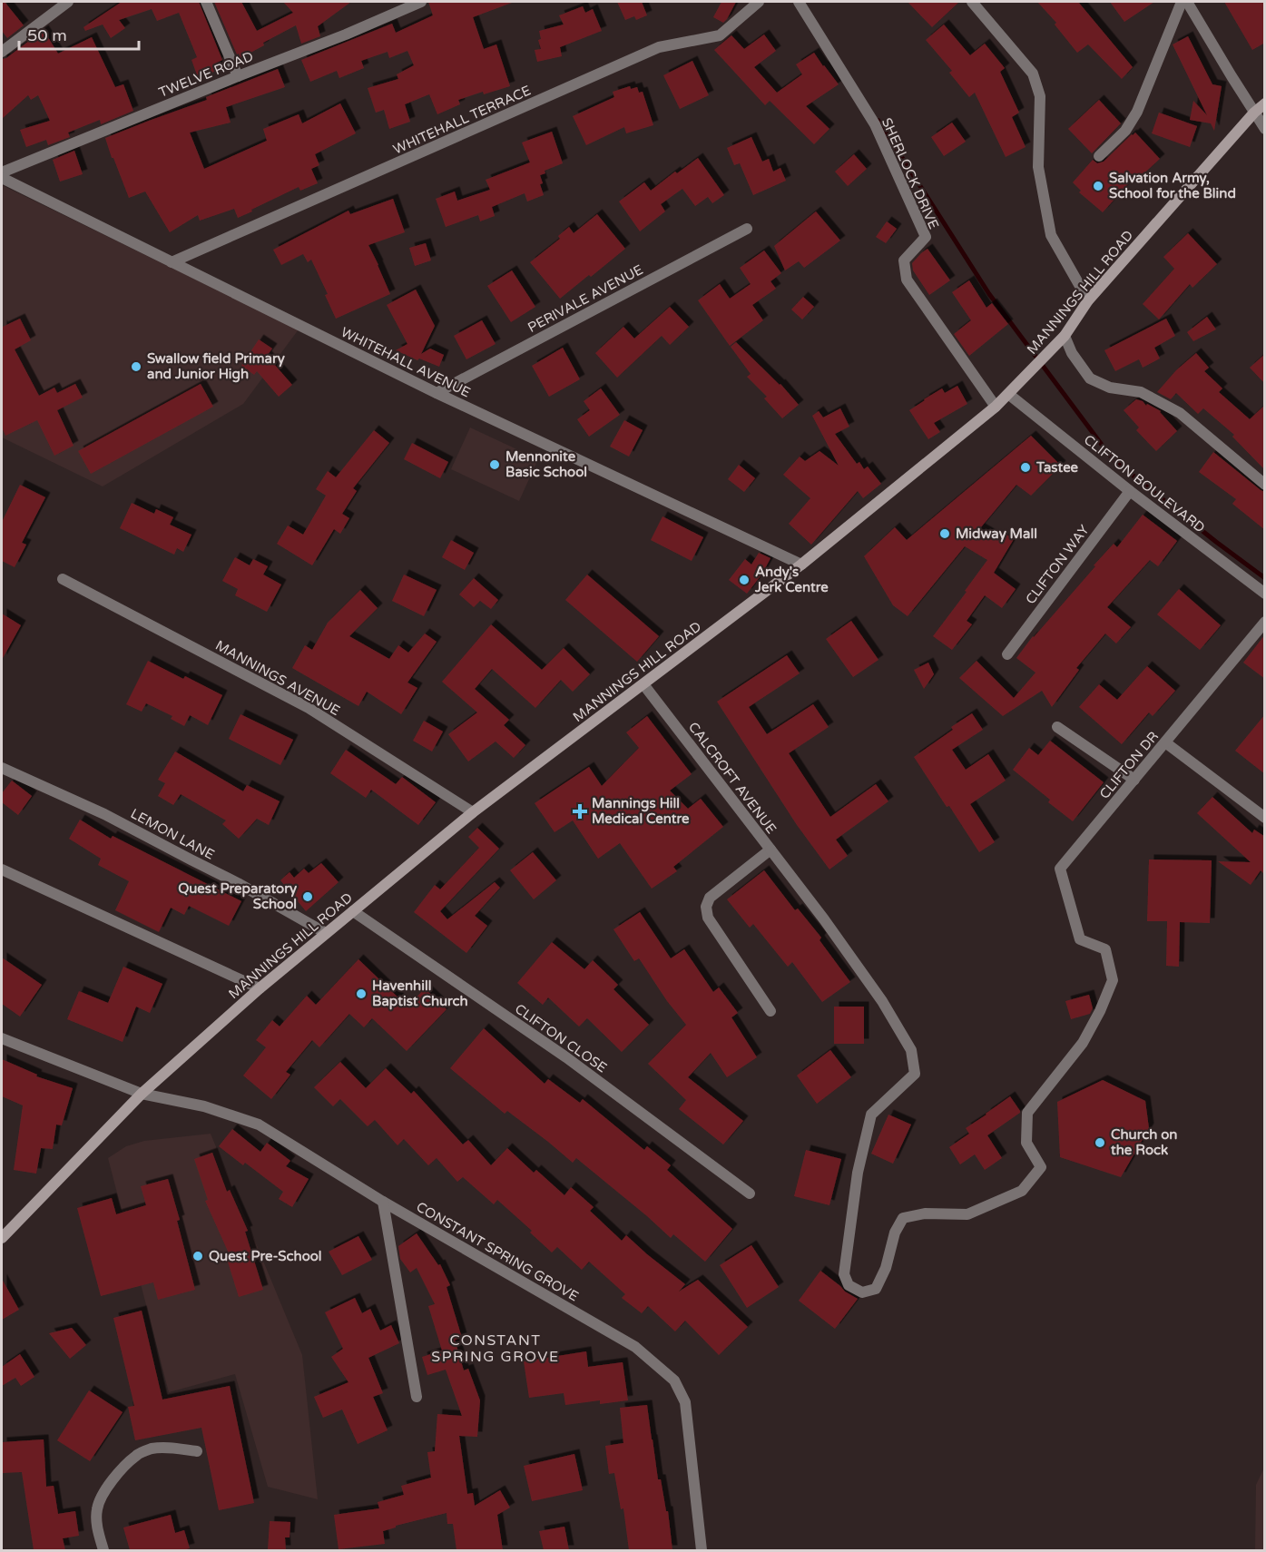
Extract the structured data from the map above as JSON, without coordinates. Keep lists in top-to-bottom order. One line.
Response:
{"streets":{"main road":["MANNINGS HILL ROAD"],"street":["TWELVE ROAD","WHITEHALL TERRACE","SHERLOCK DRIVE","PERIVALE AVENUE","WHITEHALL AVENUE","CLIFTON BOULEVARD","CLIFTON WAY","MANNINGS AVENUE","CLIFTON DR","CALCROFT AVENUE","LEMON LANE","CLIFTON CLOSE","CONSTANT SPRING GROVE"]},"crossings":[["WHITEHALL TERRACE","WHITEHALL AVENUE"],["SHERLOCK DRIVE","MANNINGS HILL ROAD"],["MANNINGS HILL ROAD","WHITEHALL AVENUE"],["MANNINGS HILL ROAD","CLIFTON BOULEVARD"],["MANNINGS HILL ROAD","MANNINGS AVENUE"],["MANNINGS HILL ROAD","CALCROFT AVENUE"],["MANNINGS HILL ROAD","LEMON LANE"],["MANNINGS HILL ROAD","CLIFTON CLOSE"],["MANNINGS HILL ROAD","CONSTANT SPRING GROVE"],["PERIVALE AVENUE","WHITEHALL AVENUE"],["CLIFTON BOULEVARD","CLIFTON WAY"],["CLIFTON DR","CALCROFT AVENUE"]],"districts":["CONSTANT SPRING GROVE"],"places":{"other":["Salvation Army, School for the Blind","Swallow field Primary and Junior High","Mennonite Basic School","Tastee","Midway Mall","Andy's Jerk Centre","Quest Preparatory School","Havenhill Baptist Church","Church on the Rock","Quest Pre-School"],"health":["Mannings Hill Medical Centre"]},"scale_bar":"50 m"}
